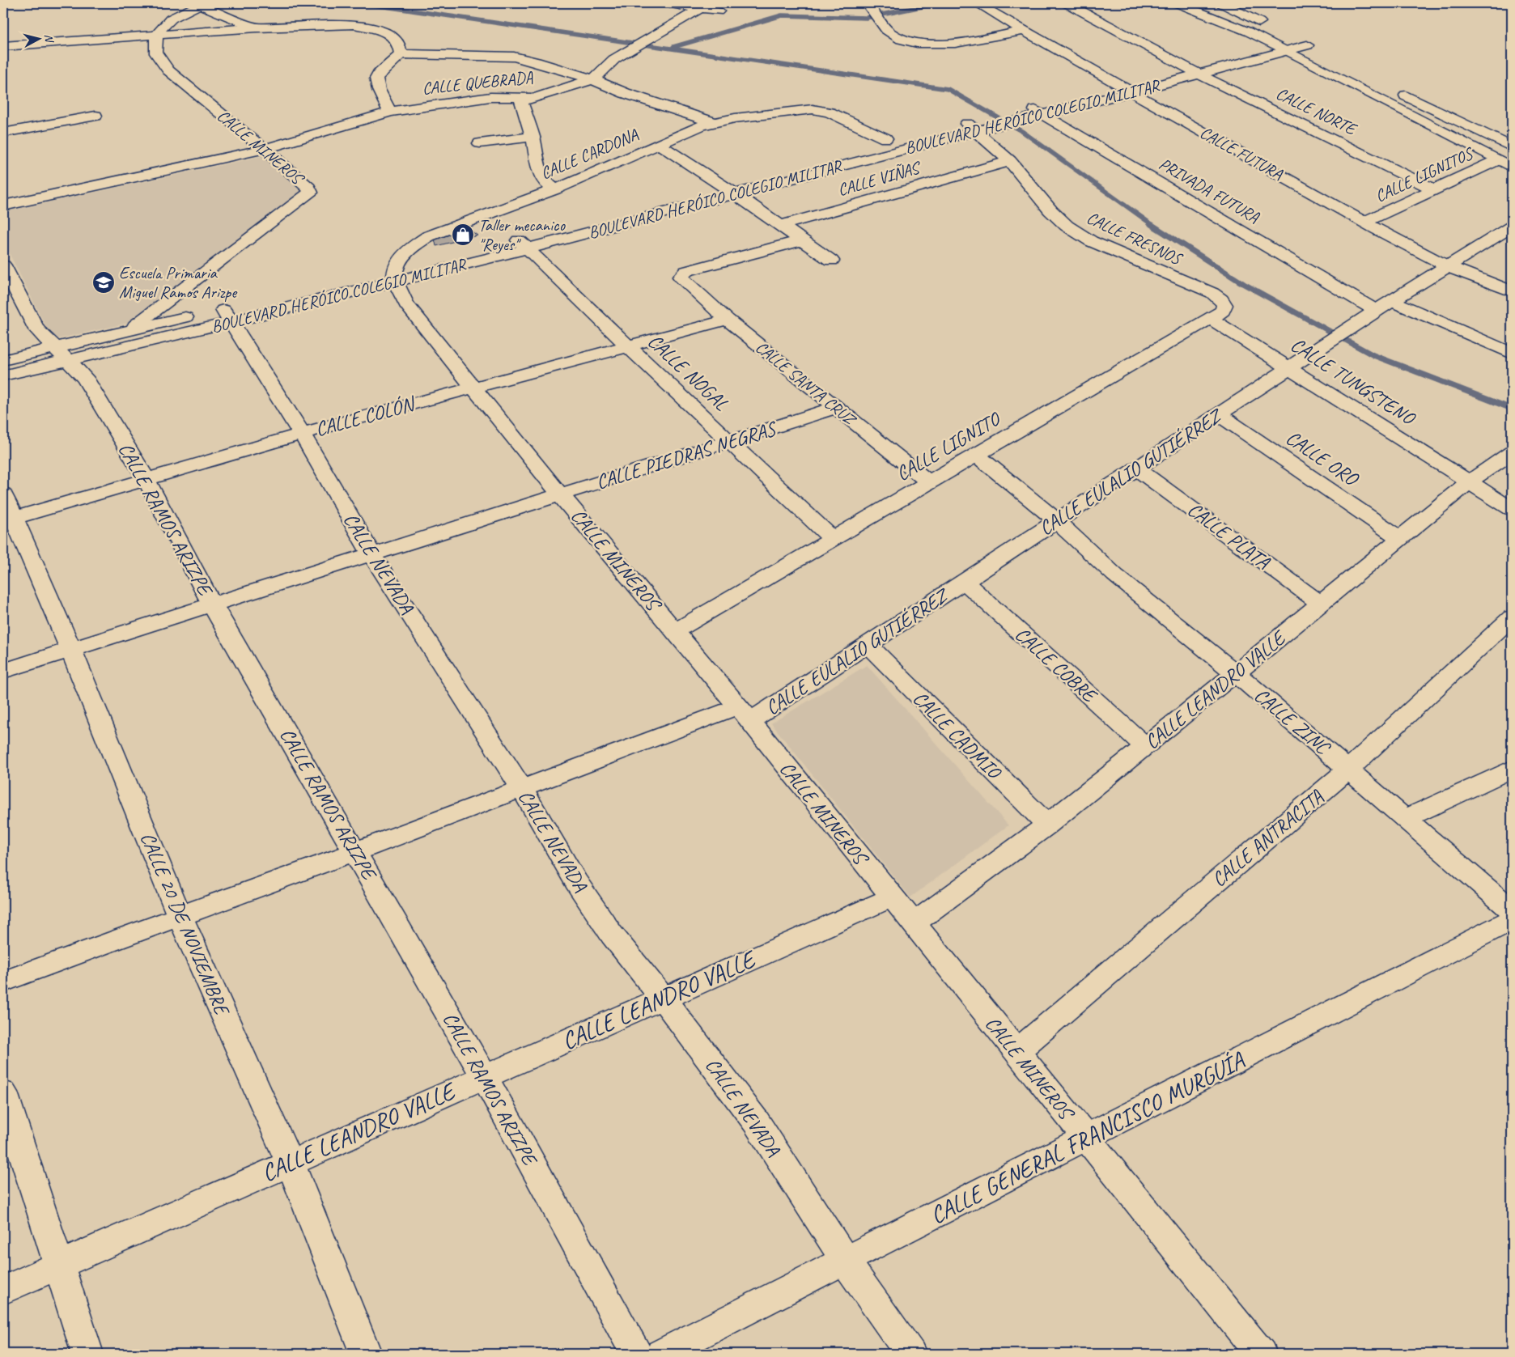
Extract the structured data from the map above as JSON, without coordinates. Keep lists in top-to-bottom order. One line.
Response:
{"streets":{"street":["CALLE QUEBRADA","CALLE NORTE","BOULEVARD HERÓICO COLEGIO MILITAR","CALLE MINEROS","CALLE FUTURA","CALLE CARDONA","CALLE LIGNITOS","CALLE VIÑAS","PRIVADA FUTURA","CALLE FRESNOS","CALLE NOGAL","CALLE TUNGSTENO","CALLE SANTA CRUZ","CALLE COLÓN","CALLE LIGNITO","CALLE PIEDRAS NEGRAS","CALLE ORO","CALLE EULALIO GUTIÉRREZ","CALLE RAMOS ARIZPE","CALLE PLATA","CALLE NEVADA","CALLE COBRE","CALLE LEANDRO VALLE","CALLE ZINC","CALLE CADMIO","CALLE ANTRACITA","CALLE 20 DE NOVIEMBRE","CALLE GENERAL FRANCISCO MURGUÍA"]},"crossings":[["CALLE QUEBRADA","CALLE MINEROS"],["CALLE NORTE","BOULEVARD HERÓICO COLEGIO MILITAR"],["CALLE NORTE","CALLE LIGNITOS"],["BOULEVARD HERÓICO COLEGIO MILITAR","CALLE MINEROS"],["BOULEVARD HERÓICO COLEGIO MILITAR","CALLE FUTURA"],["BOULEVARD HERÓICO COLEGIO MILITAR","CALLE CARDONA"],["BOULEVARD HERÓICO COLEGIO MILITAR","PRIVADA FUTURA"],["BOULEVARD HERÓICO COLEGIO MILITAR","CALLE FRESNOS"],["BOULEVARD HERÓICO COLEGIO MILITAR","CALLE NOGAL"],["BOULEVARD HERÓICO COLEGIO MILITAR","CALLE RAMOS ARIZPE"],["BOULEVARD HERÓICO COLEGIO MILITAR","CALLE NEVADA"],["CALLE MINEROS","CALLE CARDONA"],["CALLE MINEROS","CALLE COLÓN"],["CALLE MINEROS","CALLE LIGNITO"],["CALLE MINEROS","CALLE PIEDRAS NEGRAS"],["CALLE MINEROS","CALLE EULALIO GUTIÉRREZ"],["CALLE MINEROS","CALLE LEANDRO VALLE"],["CALLE MINEROS","CALLE ANTRACITA"],["CALLE MINEROS","CALLE GENERAL FRANCISCO MURGUÍA"],["CALLE FUTURA","CALLE LIGNITOS"],["CALLE FUTURA","CALLE EULALIO GUTIÉRREZ"],["CALLE VIÑAS","CALLE FRESNOS"],["PRIVADA FUTURA","CALLE EULALIO GUTIÉRREZ"],["CALLE FRESNOS","CALLE LIGNITO"],["CALLE NOGAL","CALLE COLÓN"],["CALLE NOGAL","CALLE LIGNITO"],["CALLE NOGAL","CALLE PIEDRAS NEGRAS"],["CALLE TUNGSTENO","CALLE LIGNITO"],["CALLE TUNGSTENO","CALLE EULALIO GUTIÉRREZ"],["CALLE TUNGSTENO","CALLE LEANDRO VALLE"],["CALLE SANTA CRUZ","CALLE COLÓN"],["CALLE SANTA CRUZ","CALLE LIGNITO"],["CALLE SANTA CRUZ","CALLE PIEDRAS NEGRAS"],["CALLE COLÓN","CALLE RAMOS ARIZPE"],["CALLE COLÓN","CALLE NEVADA"],["CALLE COLÓN","CALLE 20 DE NOVIEMBRE"],["CALLE LIGNITO","CALLE ZINC"],["CALLE PIEDRAS NEGRAS","CALLE RAMOS ARIZPE"],["CALLE PIEDRAS NEGRAS","CALLE NEVADA"],["CALLE PIEDRAS NEGRAS","CALLE 20 DE NOVIEMBRE"],["CALLE ORO","CALLE EULALIO GUTIÉRREZ"],["CALLE ORO","CALLE LEANDRO VALLE"],["CALLE EULALIO GUTIÉRREZ","CALLE RAMOS ARIZPE"],["CALLE EULALIO GUTIÉRREZ","CALLE PLATA"],["CALLE EULALIO GUTIÉRREZ","CALLE NEVADA"],["CALLE EULALIO GUTIÉRREZ","CALLE COBRE"],["CALLE EULALIO GUTIÉRREZ","CALLE ZINC"],["CALLE EULALIO GUTIÉRREZ","CALLE CADMIO"],["CALLE EULALIO GUTIÉRREZ","CALLE 20 DE NOVIEMBRE"],["CALLE RAMOS ARIZPE","CALLE LEANDRO VALLE"],["CALLE PLATA","CALLE LEANDRO VALLE"],["CALLE NEVADA","CALLE LEANDRO VALLE"],["CALLE NEVADA","CALLE GENERAL FRANCISCO MURGUÍA"],["CALLE COBRE","CALLE LEANDRO VALLE"],["CALLE LEANDRO VALLE","CALLE ZINC"],["CALLE LEANDRO VALLE","CALLE CADMIO"],["CALLE LEANDRO VALLE","CALLE 20 DE NOVIEMBRE"],["CALLE ZINC","CALLE ANTRACITA"]],"places":{"shop":["Taller mecanico \"Reyes\""],"school or university":["Escuela Primaria Miguel Ramos Arizpe"]},"north":"right"}
